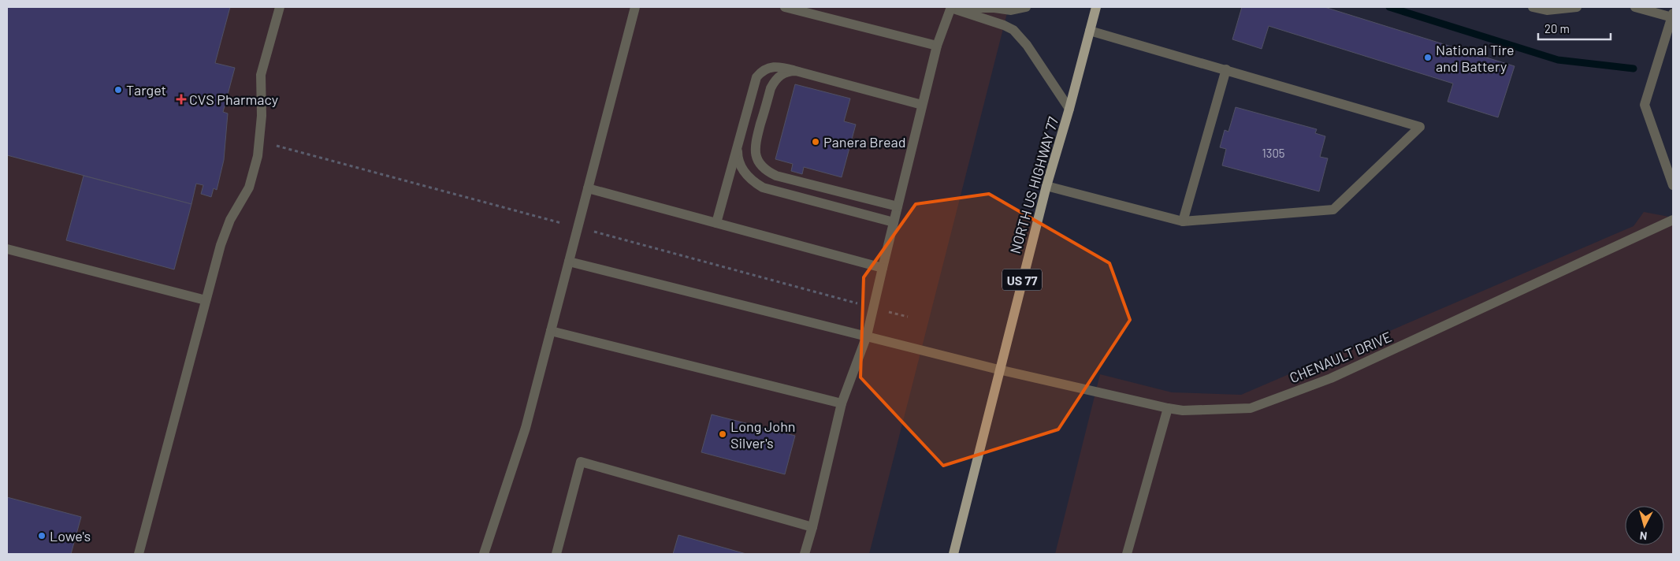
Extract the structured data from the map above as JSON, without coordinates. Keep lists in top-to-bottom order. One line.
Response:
{"streets":{"main road":["NORTH US HIGHWAY 77","US 77"],"street":["CHENAULT DRIVE"]},"crossings":[["NORTH US HIGHWAY 77","CHENAULT DRIVE"]],"places":{"other":["National Tire and Battery","Target","Panera Bread","Long John Silver's","Lowe's"],"health":["CVS Pharmacy"]},"house_numbers":["1305"],"scale_bar":"20 m","north":"bottom"}
